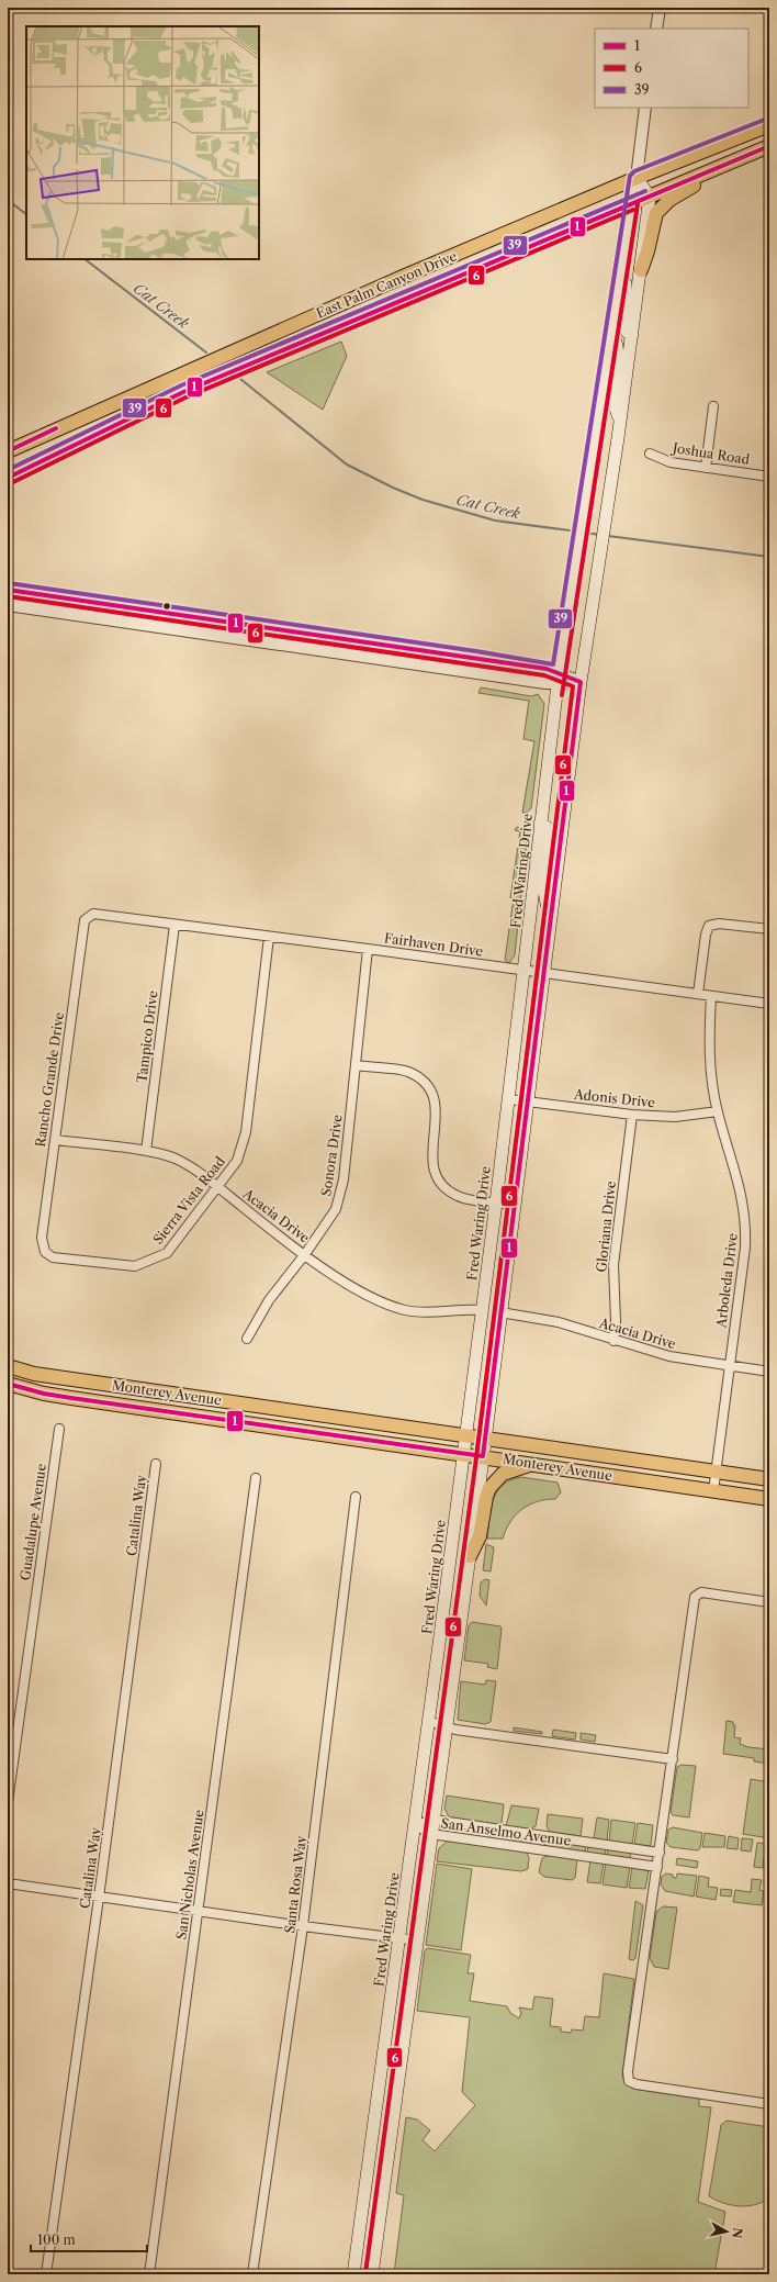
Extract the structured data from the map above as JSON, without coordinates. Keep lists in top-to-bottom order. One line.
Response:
{"streets":{"main road":["East Palm Canyon Drive","Fred Waring Drive","Monterey Avenue"],"street":["Joshua Road","Fairhaven Drive","Tampico Drive","Rancho Grande Drive","Adonis Drive","Sonora Drive","Sierra Vista Road","Acacia Drive","Gloriana Drive","Arboleda Drive","Catalina Way","Guadalupe Avenue","San Anselmo Avenue","San Nicholas Avenue","Santa Rosa Way"]},"crossings":[["East Palm Canyon Drive","Fred Waring Drive"],["Fred Waring Drive","Fairhaven Drive"],["Fred Waring Drive","Adonis Drive"],["Fred Waring Drive","Acacia Drive"],["Fred Waring Drive","Monterey Avenue"],["Fred Waring Drive","San Anselmo Avenue"],["Fairhaven Drive","Tampico Drive"],["Fairhaven Drive","Rancho Grande Drive"],["Fairhaven Drive","Sonora Drive"],["Fairhaven Drive","Sierra Vista Road"],["Fairhaven Drive","Arboleda Drive"],["Tampico Drive","Acacia Drive"],["Rancho Grande Drive","Sierra Vista Road"],["Rancho Grande Drive","Acacia Drive"],["Adonis Drive","Gloriana Drive"],["Adonis Drive","Arboleda Drive"],["Sonora Drive","Acacia Drive"],["Sierra Vista Road","Acacia Drive"],["Acacia Drive","Gloriana Drive"],["Acacia Drive","Arboleda Drive"],["Arboleda Drive","Monterey Avenue"]],"water":["Cat Creek"],"lines":["transit line 39","transit line 1","transit line 6"],"legend":["1","6","39"],"scale_bar":"100 m","north":"right"}
